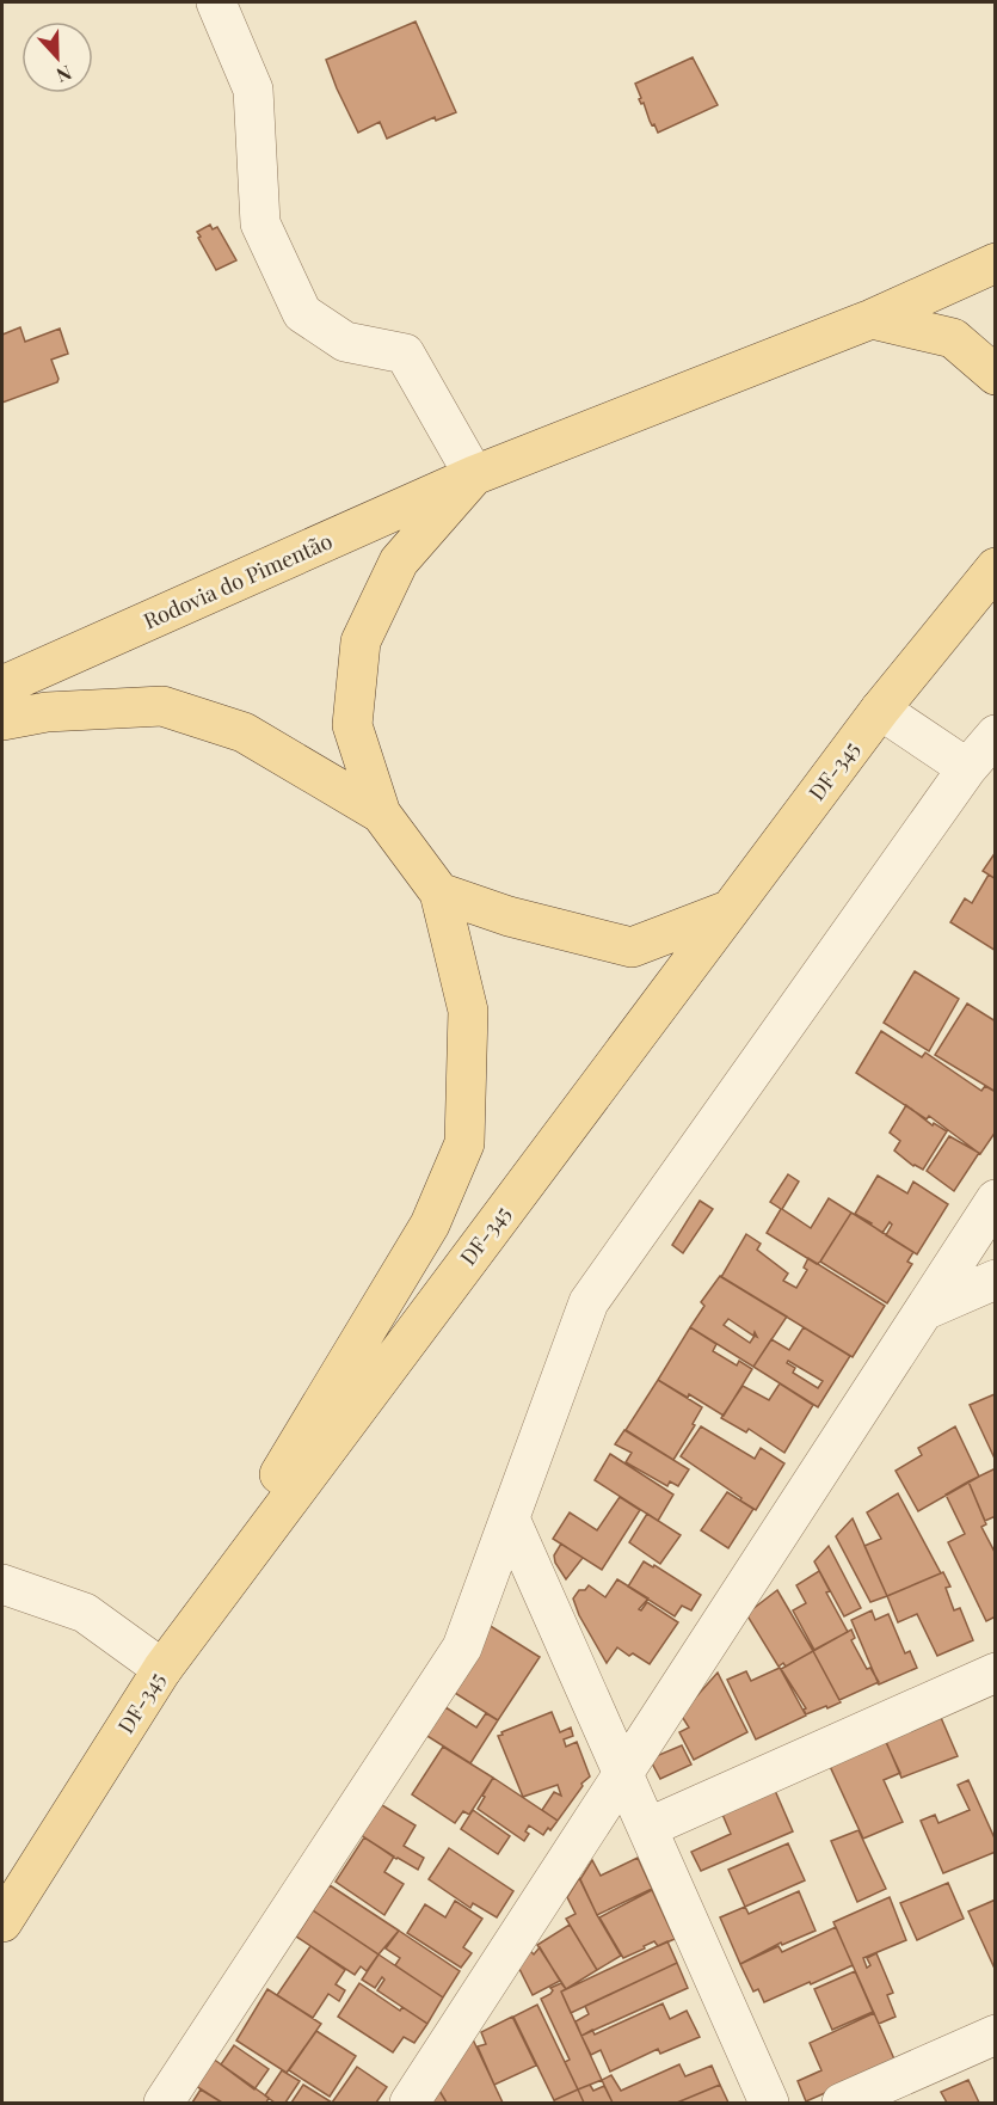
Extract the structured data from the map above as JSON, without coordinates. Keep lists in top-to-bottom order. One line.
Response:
{"streets":{"main road":["Rodovia do Pimentão","DF-345"]},"north":"bottom"}
